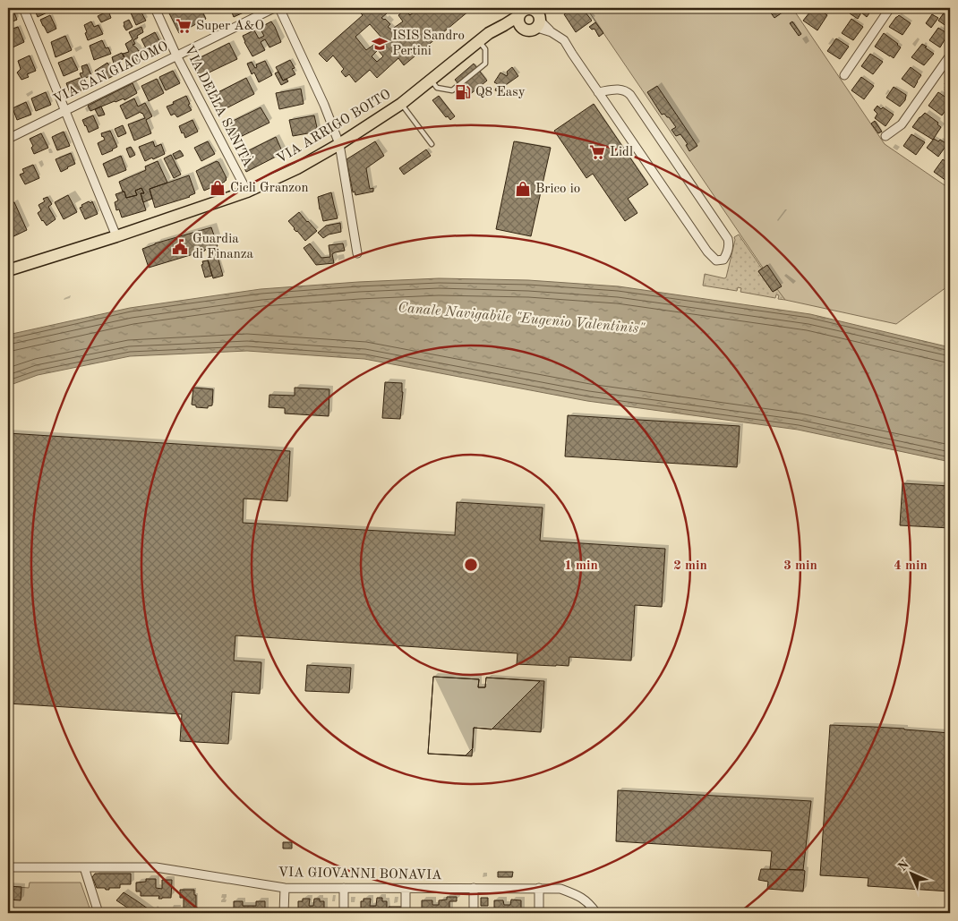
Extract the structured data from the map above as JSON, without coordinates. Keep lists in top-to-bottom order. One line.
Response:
{"streets":{"main road":["VIA ARRIGO BOITO"],"street":["VIA SAN GIACOMO","VIA DELLA SANITÀ","VIA GIOVANNI BONAVIA"]},"crossings":[["VIA SAN GIACOMO","VIA DELLA SANITÀ"],["VIA DELLA SANITÀ","VIA ARRIGO BOITO"]],"water":["Canale Navigabile \"Eugenio Valentinis\""],"places":{"supermarket":["Super A&O","Lidl"],"school or university":["ISIS Sandro Pertini"],"fuel station":["Q8 Easy"],"shop":["Cicli Granzon","Brico io"],"public building":["Guardia di Finanza"]},"north":"top left","rings":["1 min","2 min","3 min","4 min"]}
